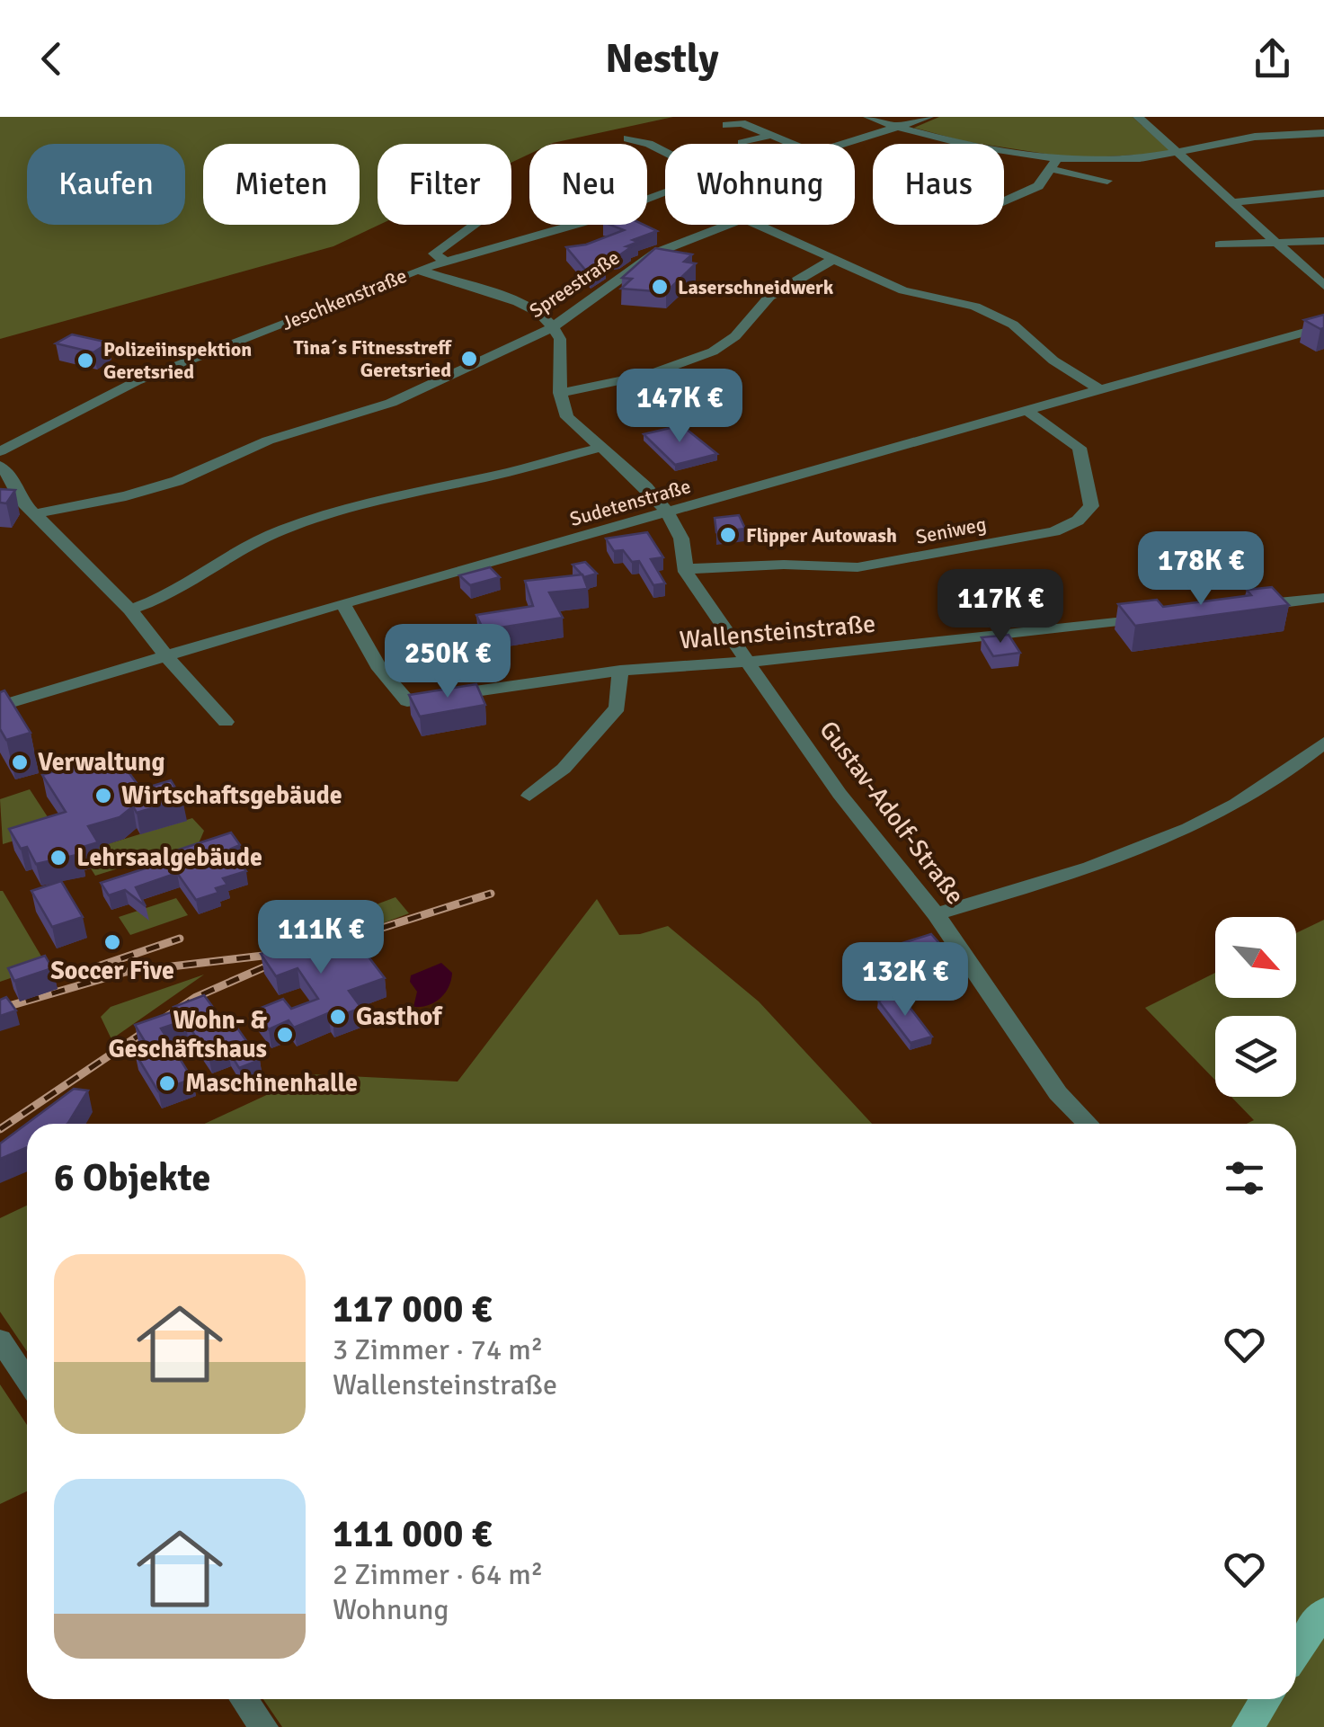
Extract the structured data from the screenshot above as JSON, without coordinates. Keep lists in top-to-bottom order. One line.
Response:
{"streets":{"street":["Spreestraße","Jeschkenstraße","Sudetenstraße","Seniweg","Wallensteinstraße","Gustav-Adolf-Straße"]},"crossings":[["Sudetenstraße","Seniweg"],["Sudetenstraße","Wallensteinstraße"],["Sudetenstraße","Gustav-Adolf-Straße"],["Seniweg","Gustav-Adolf-Straße"],["Wallensteinstraße","Gustav-Adolf-Straße"]],"places":["Laserschneidwerk","Tina´s Fitnesstreff Geretsried","Polizeiinspektion Geretsried","Flipper Autowash","Verwaltung","Wirtschaftsgebäude","Lehrsaalgebäude","Soccer Five","Gasthof","Wohn- & Geschäftshaus","Maschinenhalle"],"north":"bottom right","page":{"header":"Nestly","chip":["Kaufen","Mieten","Filter","Neu","Wohnung","Haus"],"price":["147K €","178K €","117K €","250K €","111K €","132K €"],"heading":"6 Objekte","list":[{"name":"117 000 €","note":"3 Zimmer · 74 m² · Wallensteinstraße"},{"name":"111 000 €","note":"2 Zimmer · 64 m² · Wohnung"}]}}
